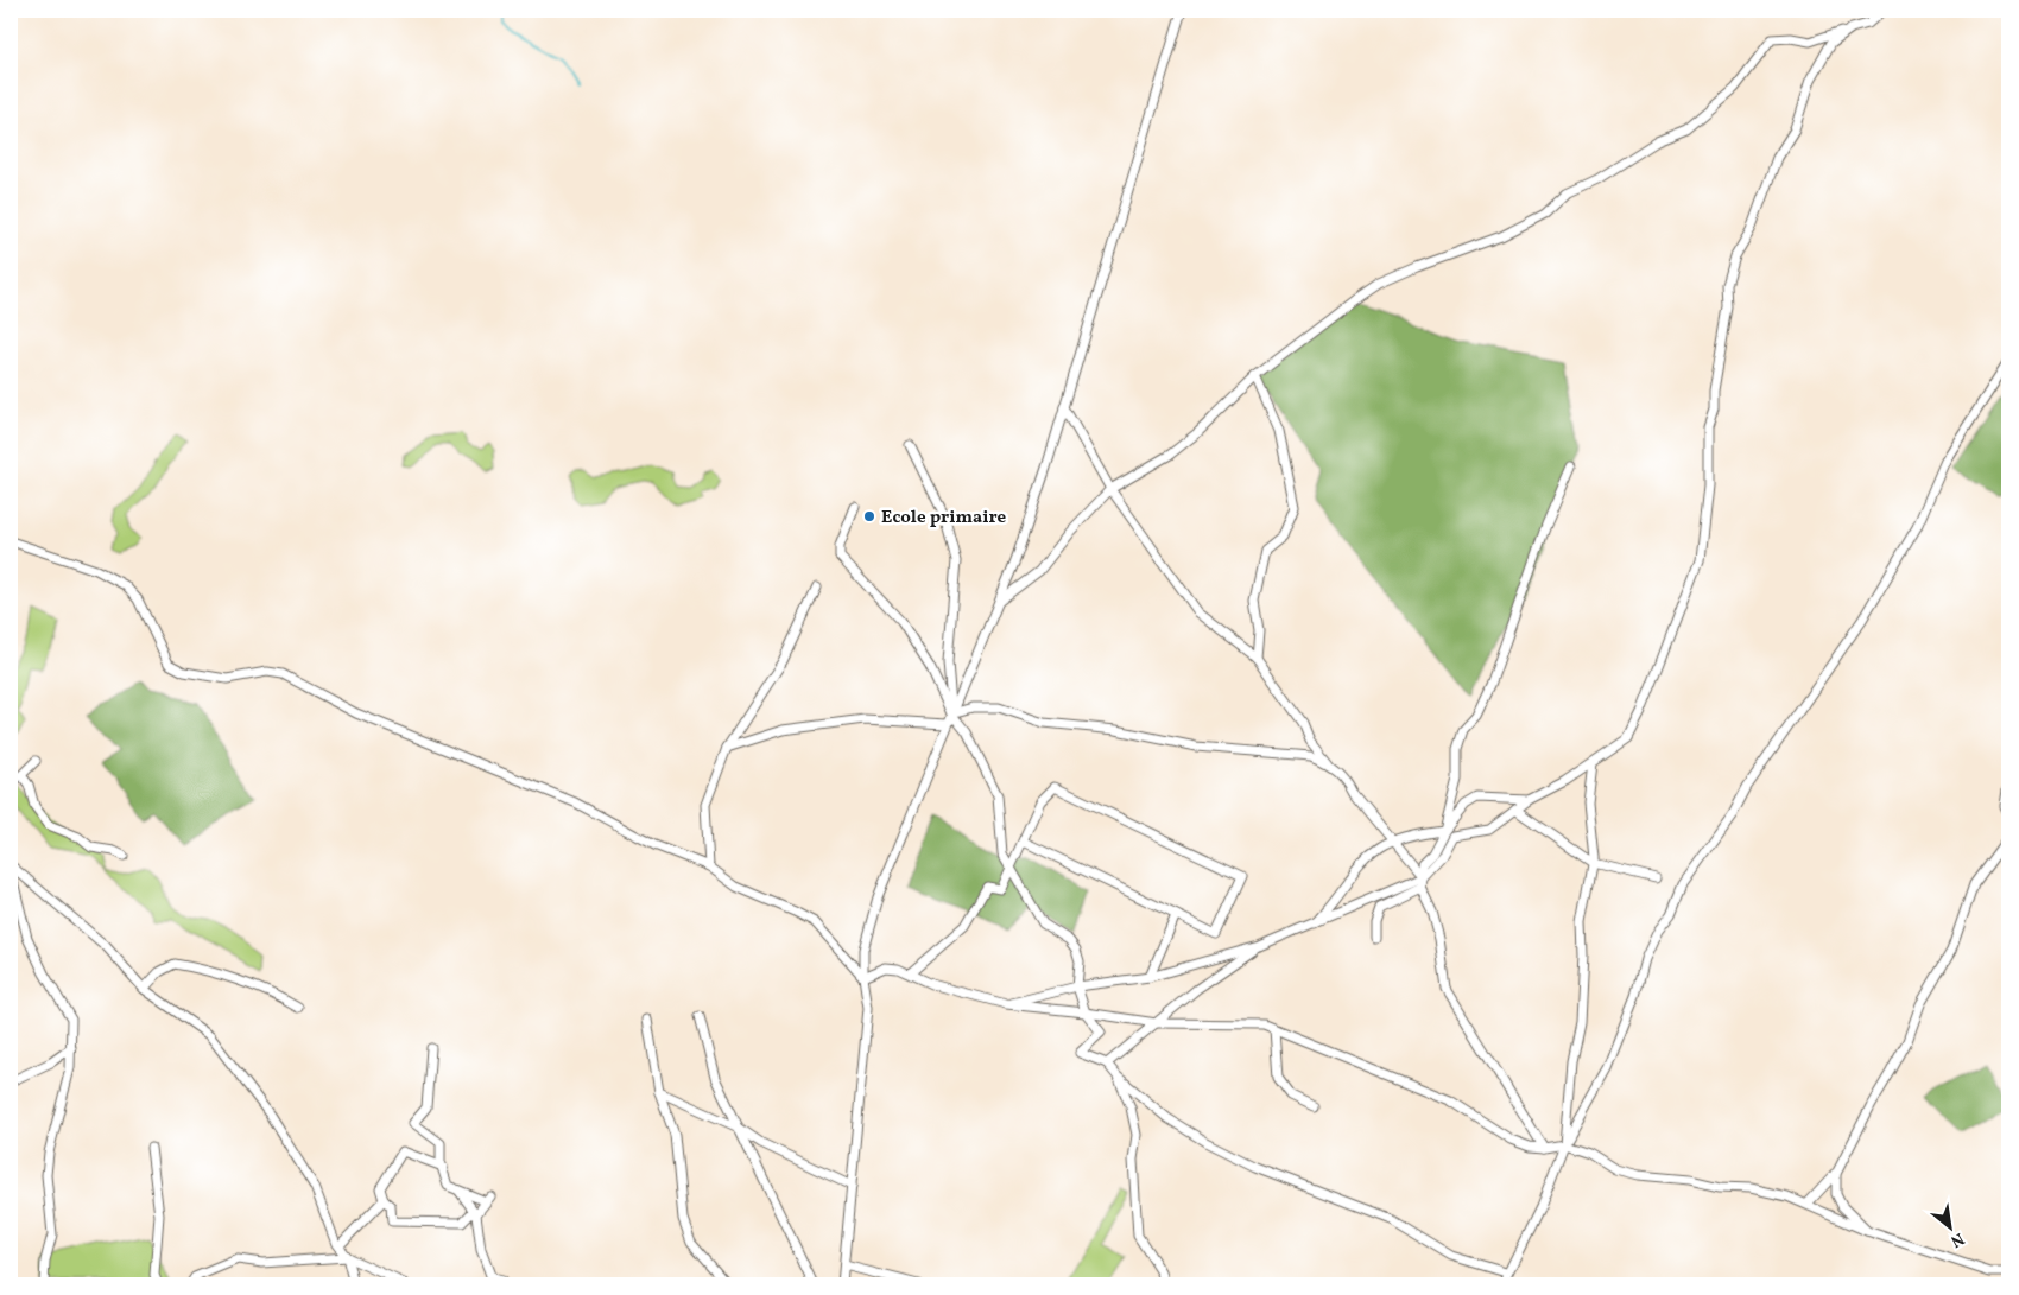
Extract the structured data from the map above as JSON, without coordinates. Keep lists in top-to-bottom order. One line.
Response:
{"places":["Ecole primaire"],"north":"bottom right"}
